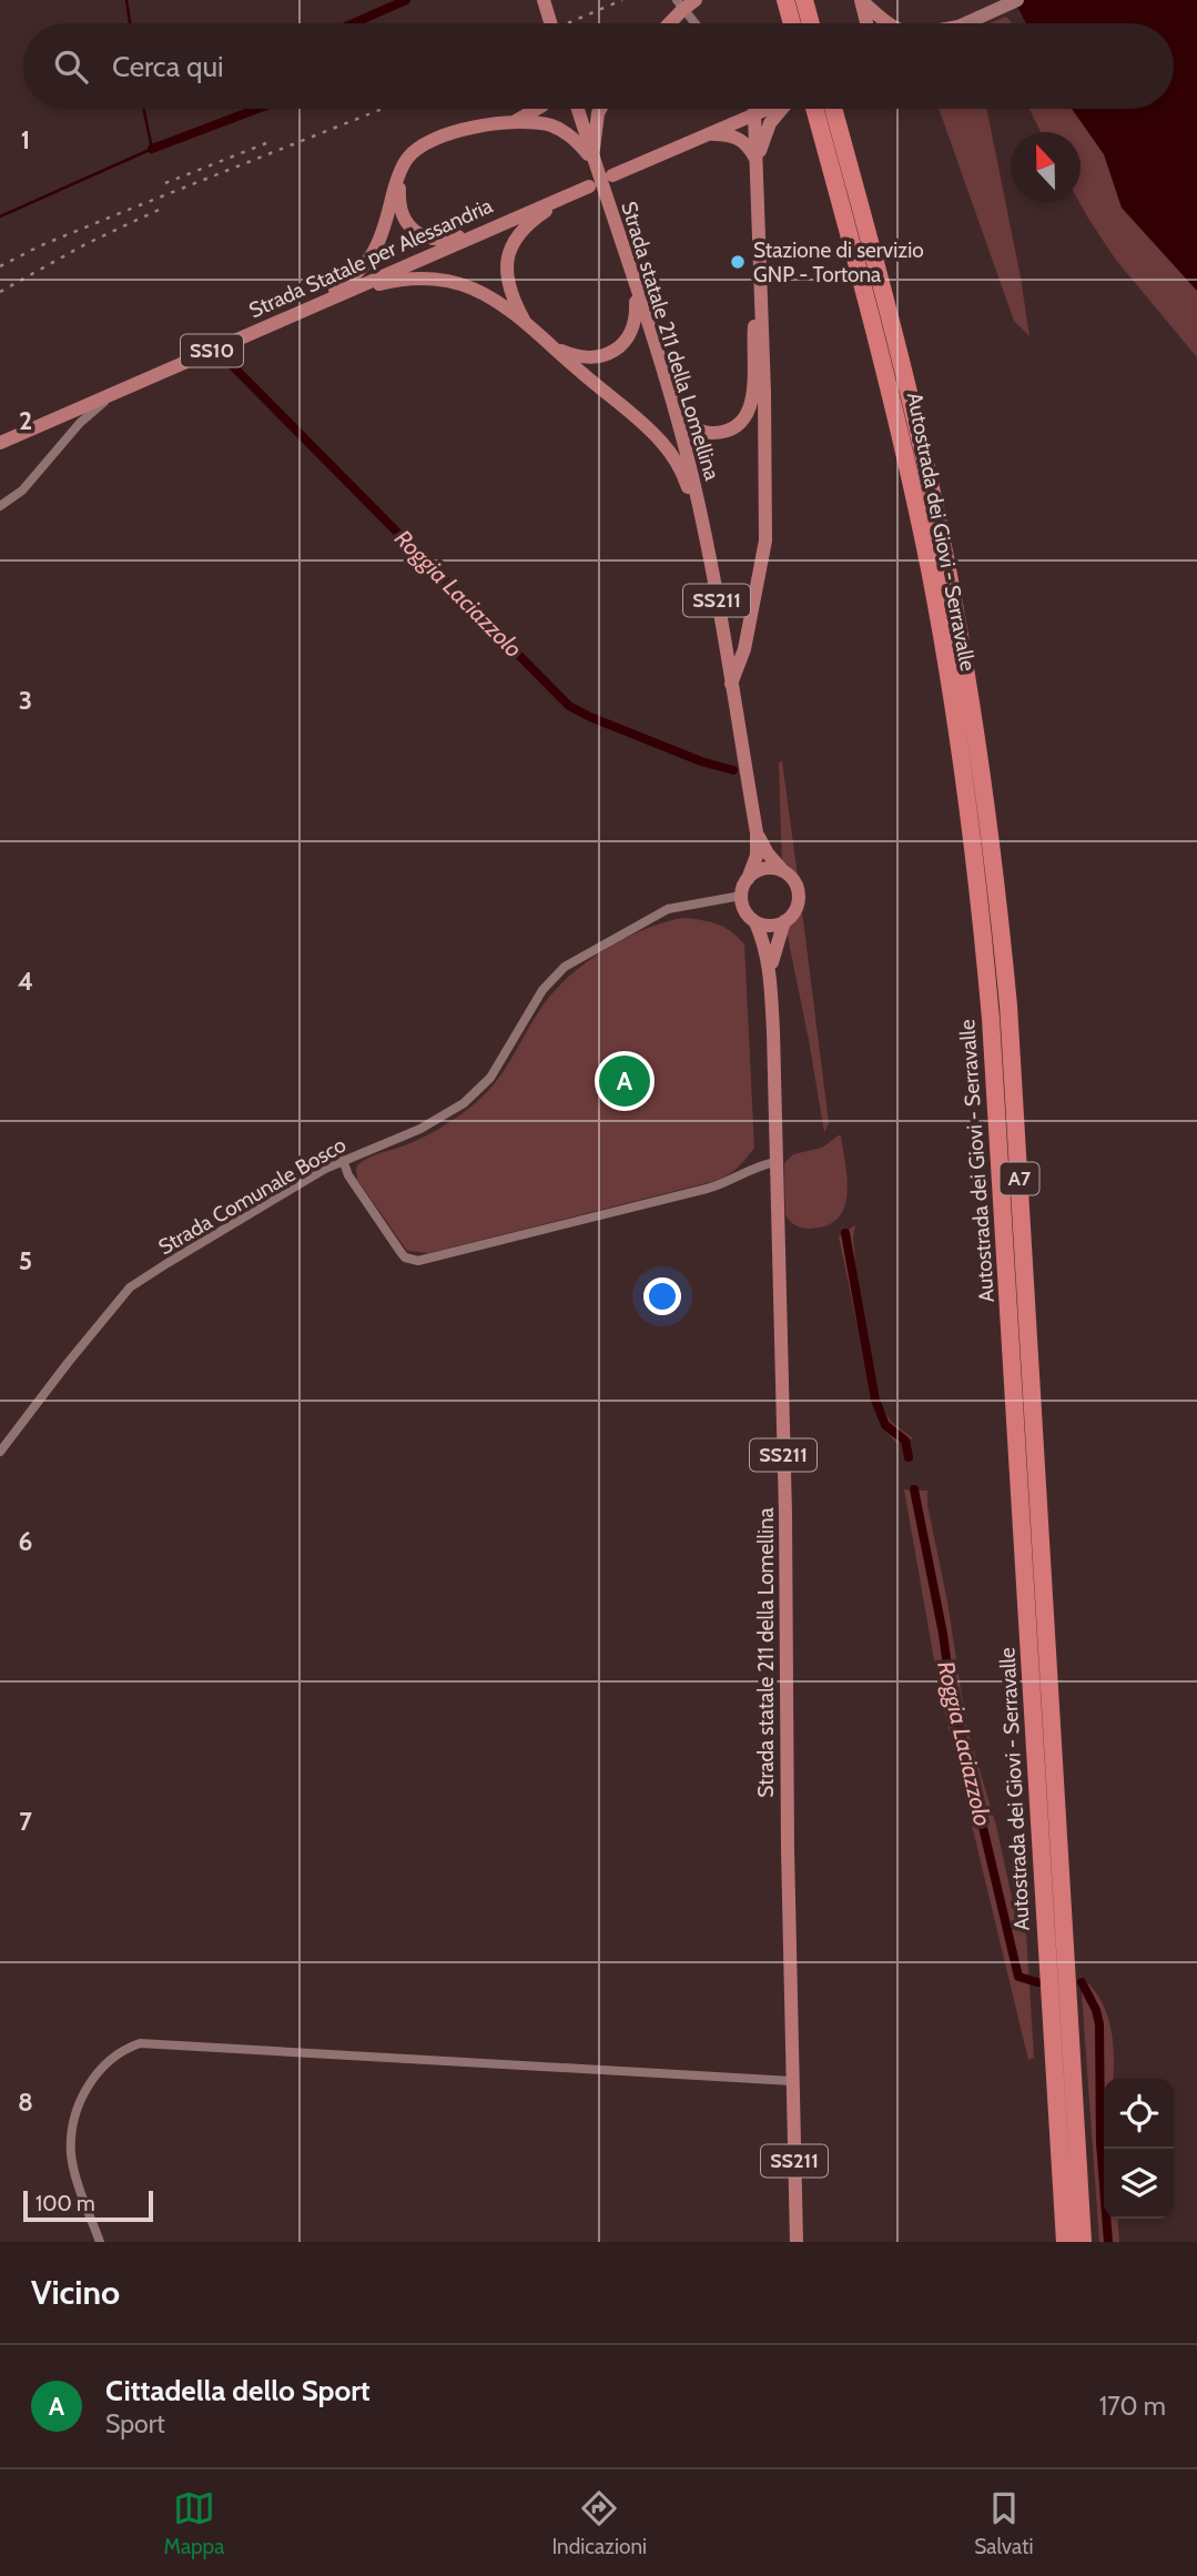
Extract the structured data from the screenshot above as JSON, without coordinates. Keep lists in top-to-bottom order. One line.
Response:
{"streets":{"highway":["Autostrada dei Giovi - Serravalle","A7"],"main road":["Strada Statale per Alessandria","Strada statale 211 della Lomellina","SS10","SS211"],"street":["Strada Comunale Bosco"]},"crossings":[["Strada statale 211 della Lomellina","Strada Comunale Bosco"]],"water":["Roggia Laciazzolo"],"places":["Stazione di servizio GNP - Tortona"],"scale_bar":"100 m","north":"top","page":{"search":"Cerca qui","pins":"A","scale":"100 m","heading":"Vicino","list":[{"mark":"A","name":"Cittadella dello Sport","note":"Sport","value":"170 m"}],"nav":["Mappa","Indicazioni","Salvati"]},"grid":{"rows":["1","2","3","4","5","6","7","8"]}}
